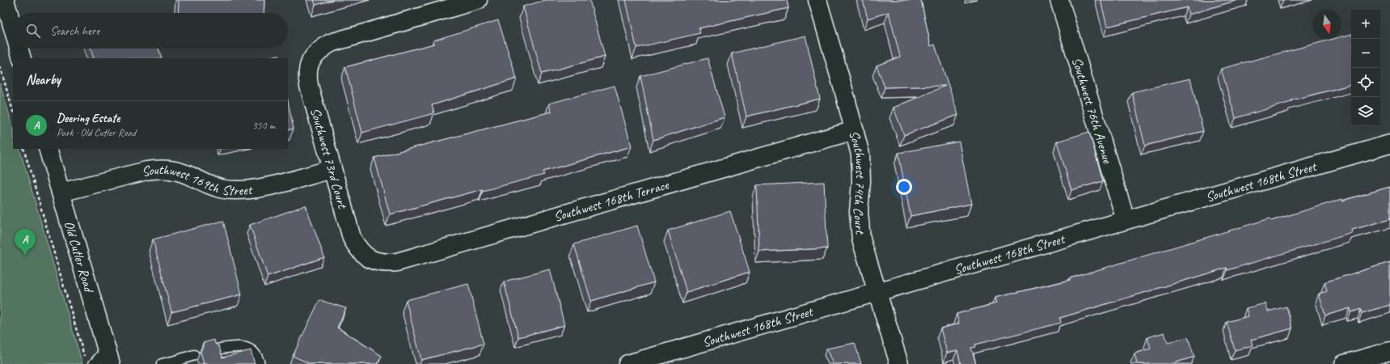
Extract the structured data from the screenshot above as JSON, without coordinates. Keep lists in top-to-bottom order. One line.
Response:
{"streets":{"street":["Southwest 76th Avenue","Southwest 73rd Court","Southwest 169th Street","Southwest 168th Street","Southwest 74th Court","Southwest 168th Terrace","Old Cutler Road"]},"crossings":[["Southwest 76th Avenue","Southwest 168th Street"],["Southwest 73rd Court","Southwest 169th Street"],["Southwest 73rd Court","Southwest 168th Terrace"],["Southwest 169th Street","Old Cutler Road"],["Southwest 168th Street","Southwest 74th Court"],["Southwest 74th Court","Southwest 168th Terrace"]],"north":"bottom","page":{"map_buttons":["+","−"],"search":"Search here","heading":"Nearby","list":[{"mark":"A","name":"Deering Estate","note":"Park · Old Cutler Road","value":"350 m"}],"pins":"A"}}
